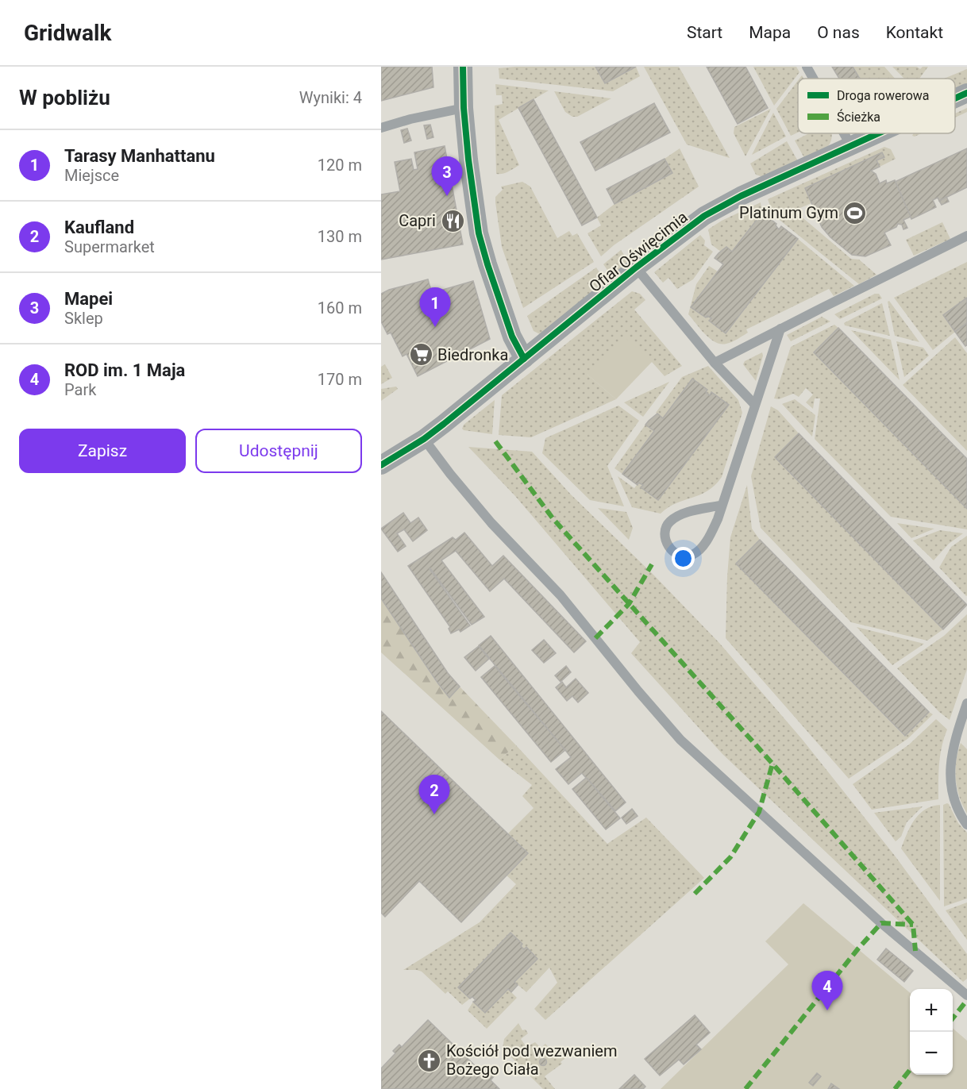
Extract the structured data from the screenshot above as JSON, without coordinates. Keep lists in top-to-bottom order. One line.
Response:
{"streets":{"street":["Ofiar Oświęcimia"]},"places":{"sports":["Platinum Gym"],"restaurant":["Capri"],"supermarket":["Biedronka"],"church":["Kościół pod wezwaniem Bożego Ciała"]},"legend":["Droga rowerowa","Ścieżka"],"page":{"header":"Gridwalk","nav":["Start","Mapa","O nas","Kontakt"],"heading":["W pobliżu","Wyniki: 4"],"list":[{"mark":"1","name":"Tarasy Manhattanu","note":"Miejsce","value":"120 m"},{"mark":"2","name":"Kaufland","note":"Supermarket","value":"130 m"},{"mark":"3","name":"Mapei","note":"Sklep","value":"160 m"},{"mark":"4","name":"ROD im. 1 Maja","note":"Park","value":"170 m"}],"pins":["3","1","2","4"],"buttons":["Zapisz","Udostępnij"],"map_buttons":["+","−"]}}
